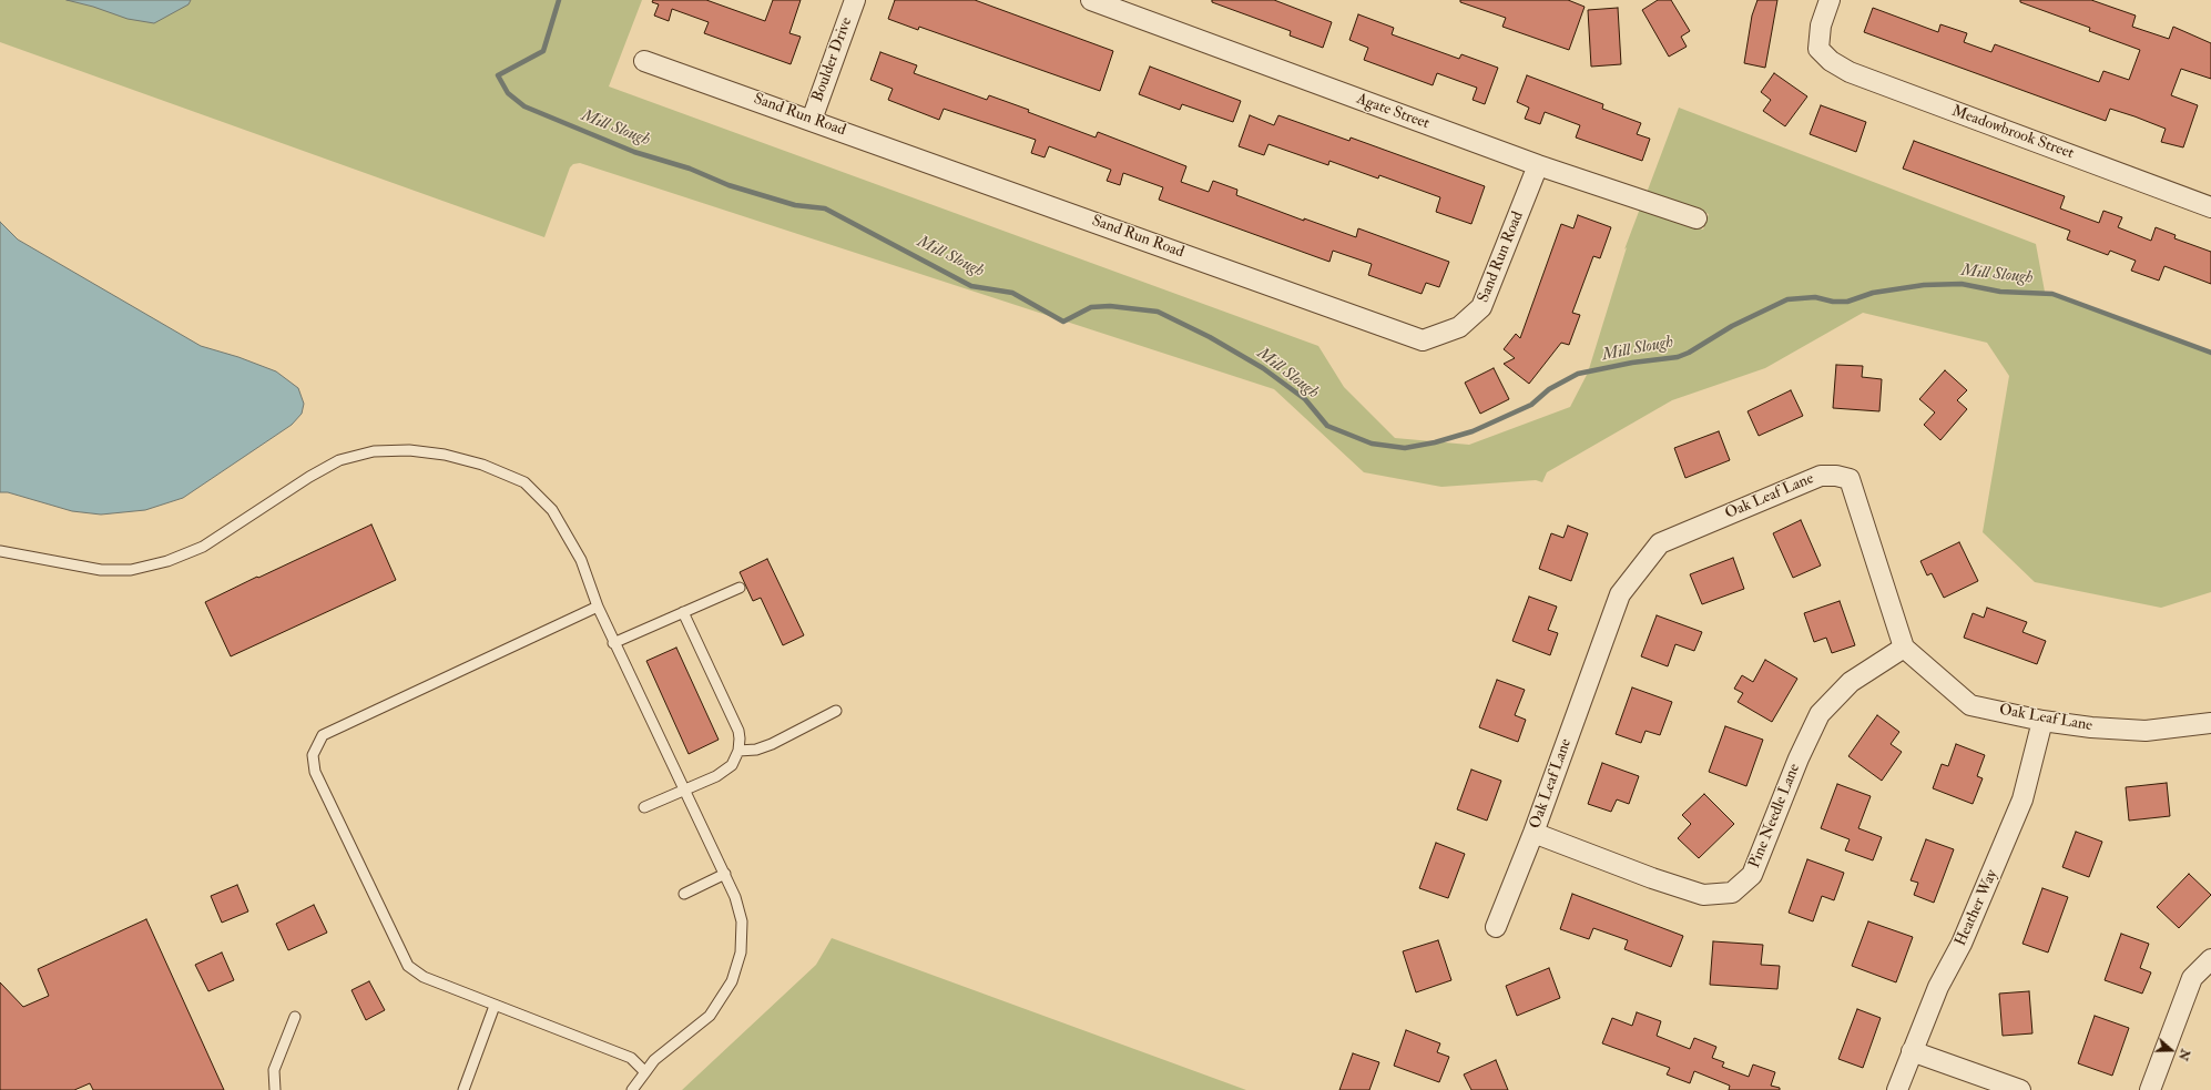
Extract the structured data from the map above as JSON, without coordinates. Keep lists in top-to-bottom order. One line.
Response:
{"streets":{"street":["Boulder Drive","Agate Street","Sand Run Road","Meadowbrook Street","Oak Leaf Lane","Pine Needle Lane","Heather Way"]},"crossings":[["Boulder Drive","Sand Run Road"],["Agate Street","Sand Run Road"],["Oak Leaf Lane","Pine Needle Lane"],["Oak Leaf Lane","Heather Way"]],"water":["Mill Slough"],"north":"right"}
